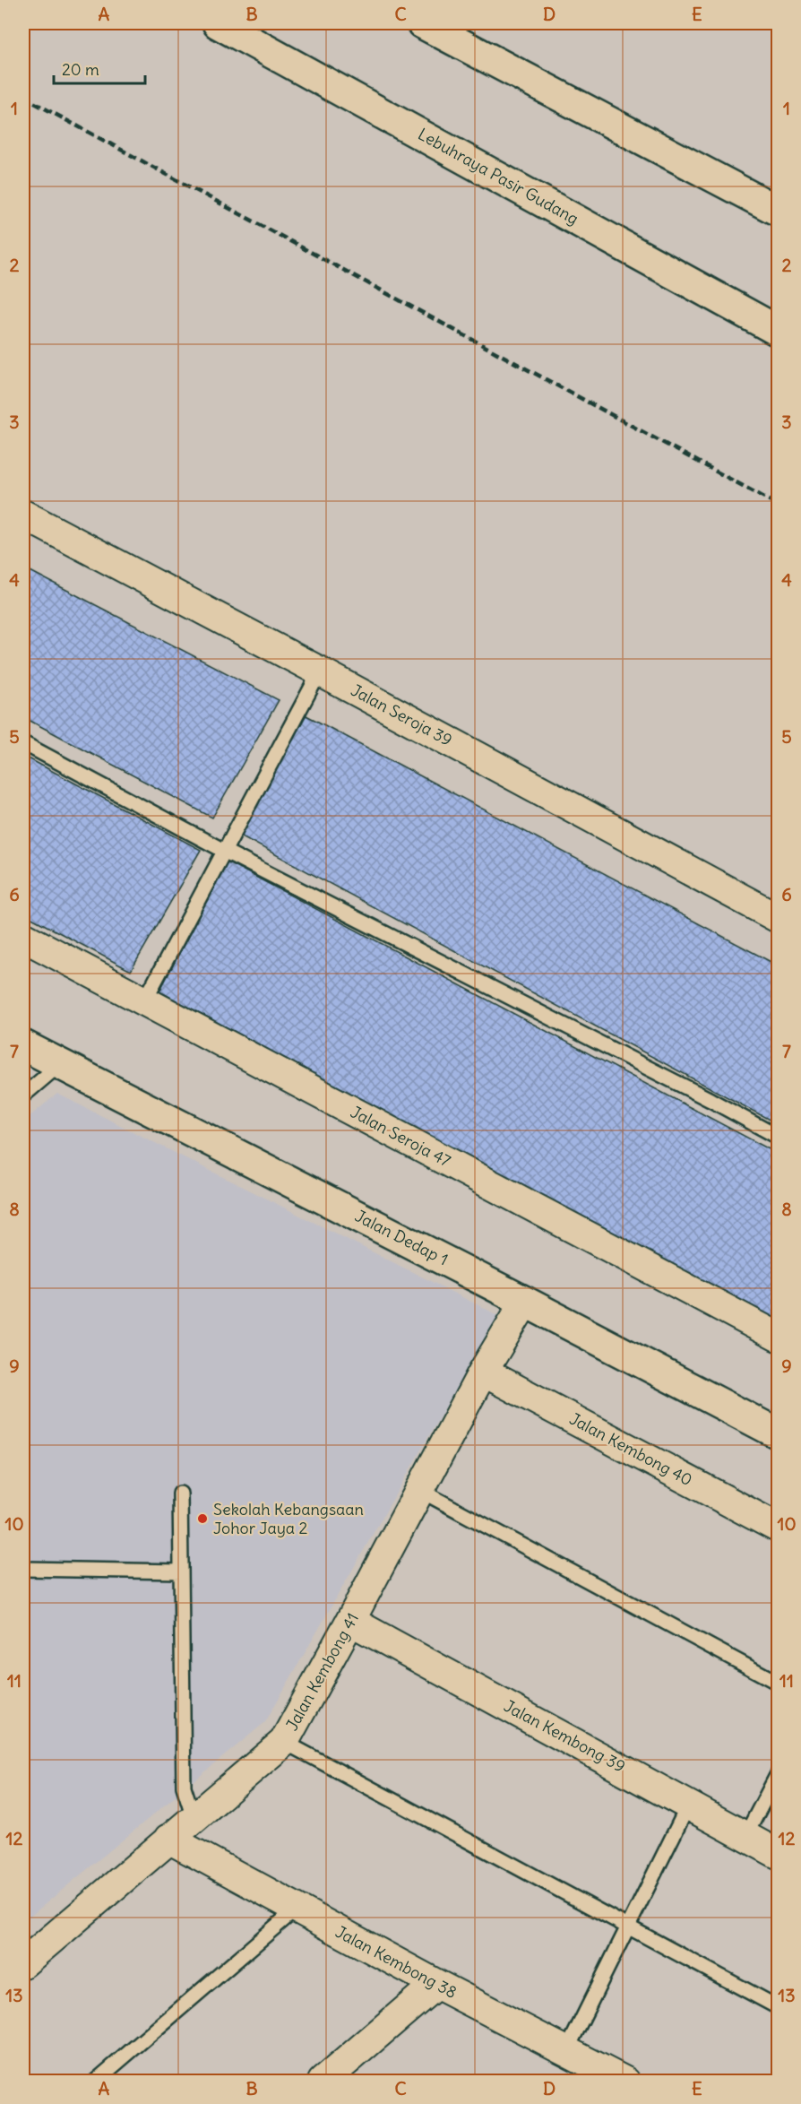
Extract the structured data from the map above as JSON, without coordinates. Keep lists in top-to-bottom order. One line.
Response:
{"streets":{"main road":["Lebuhraya Pasir Gudang","Jalan Dedap 1"],"street":["Jalan Seroja 39","Jalan Seroja 47","Jalan Kembong 40","Jalan Kembong 41","Jalan Kembong 39","Jalan Kembong 38"]},"crossings":[["Jalan Dedap 1","Jalan Kembong 41"],["Jalan Kembong 40","Jalan Kembong 41"],["Jalan Kembong 41","Jalan Kembong 39"],["Jalan Kembong 41","Jalan Kembong 38"]],"places":["Sekolah Kebangsaan Johor Jaya 2"],"scale_bar":"20 m","grid":{"columns":["A","B","C","D","E"],"rows":["1","2","3","4","5","6","7","8","9","10","11","12","13"]}}
